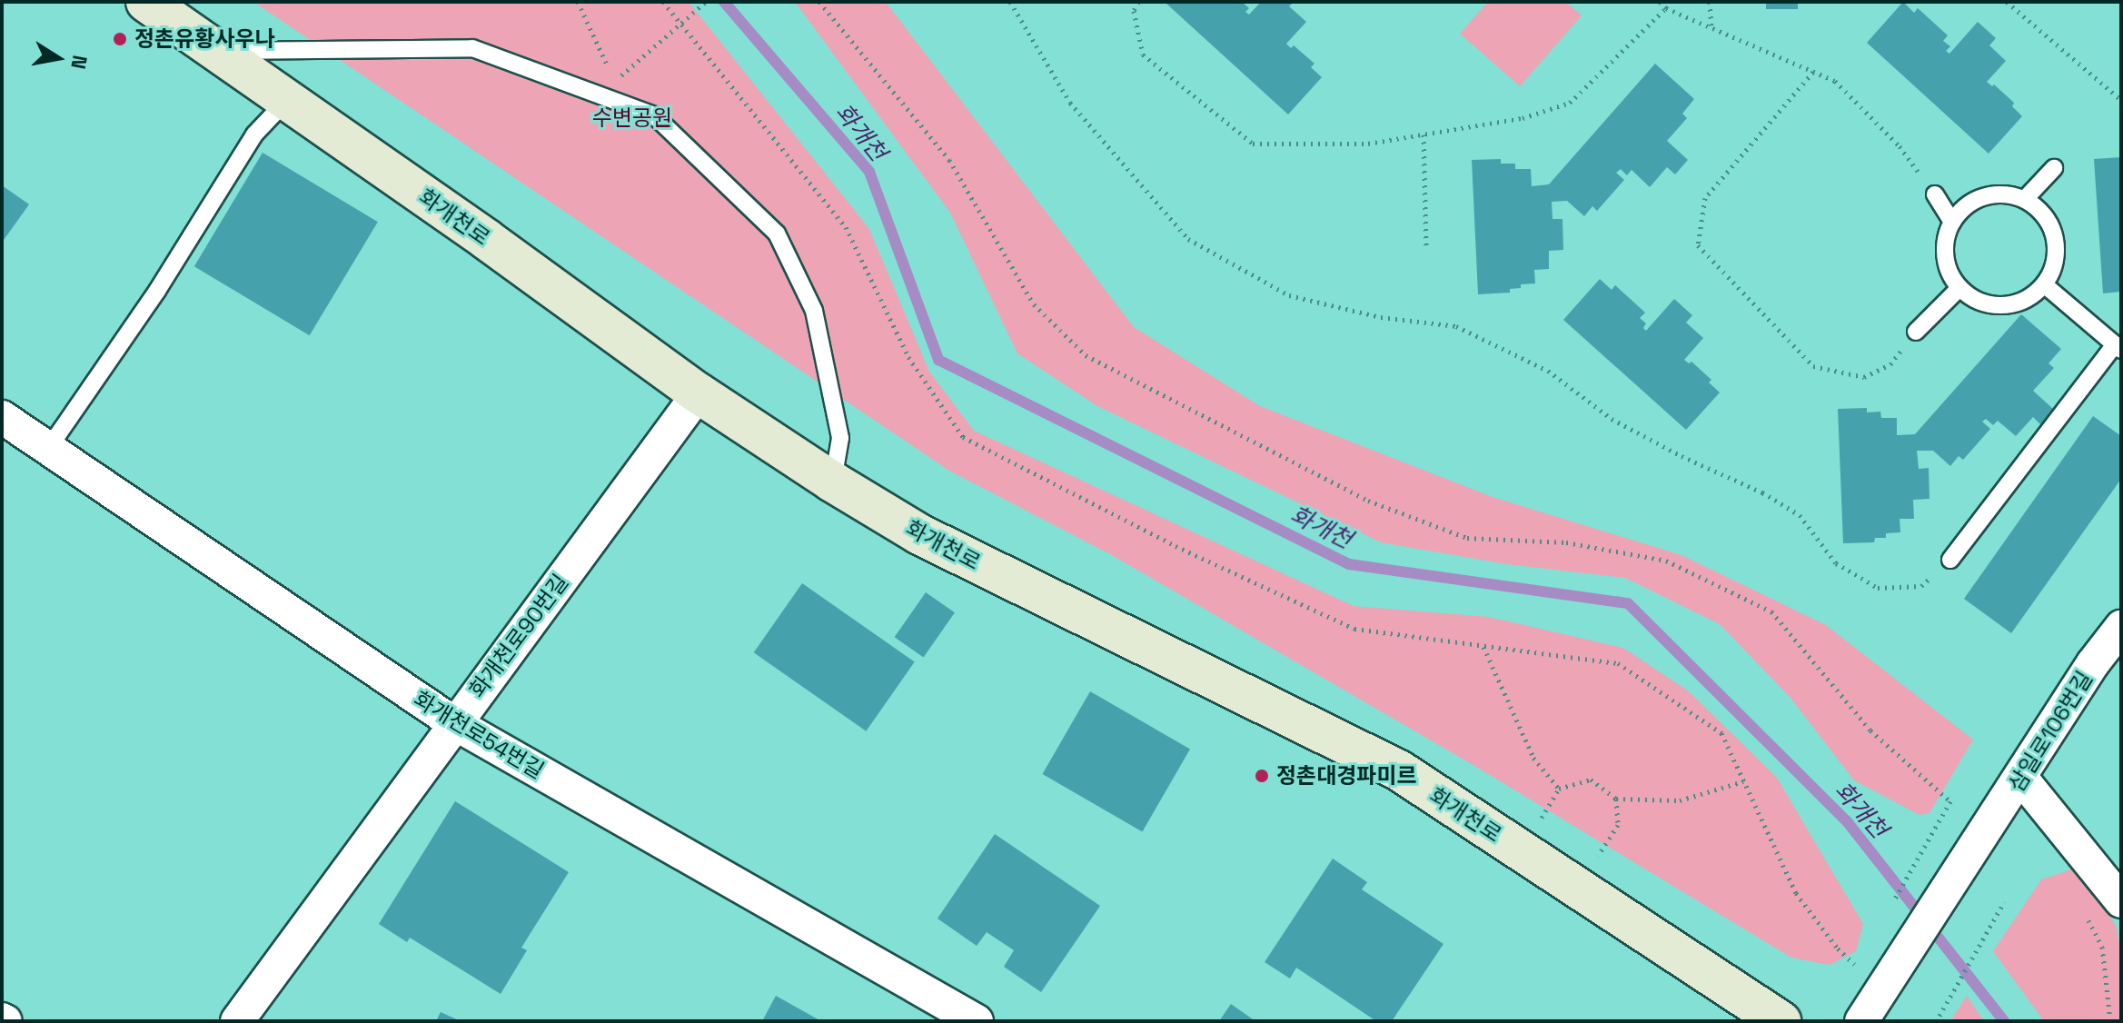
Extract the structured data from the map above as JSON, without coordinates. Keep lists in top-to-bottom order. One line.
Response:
{"streets":{"main road":["화개천로"],"street":["화개천로90번길","삼일로106번길","화개천로54번길"]},"crossings":[["화개천로","화개천로90번길"],["화개천로90번길","화개천로54번길"]],"water":["화개천"],"parks":["수변공원"],"places":["정촌유황사우나","정촌대경파미르"],"north":"right"}
